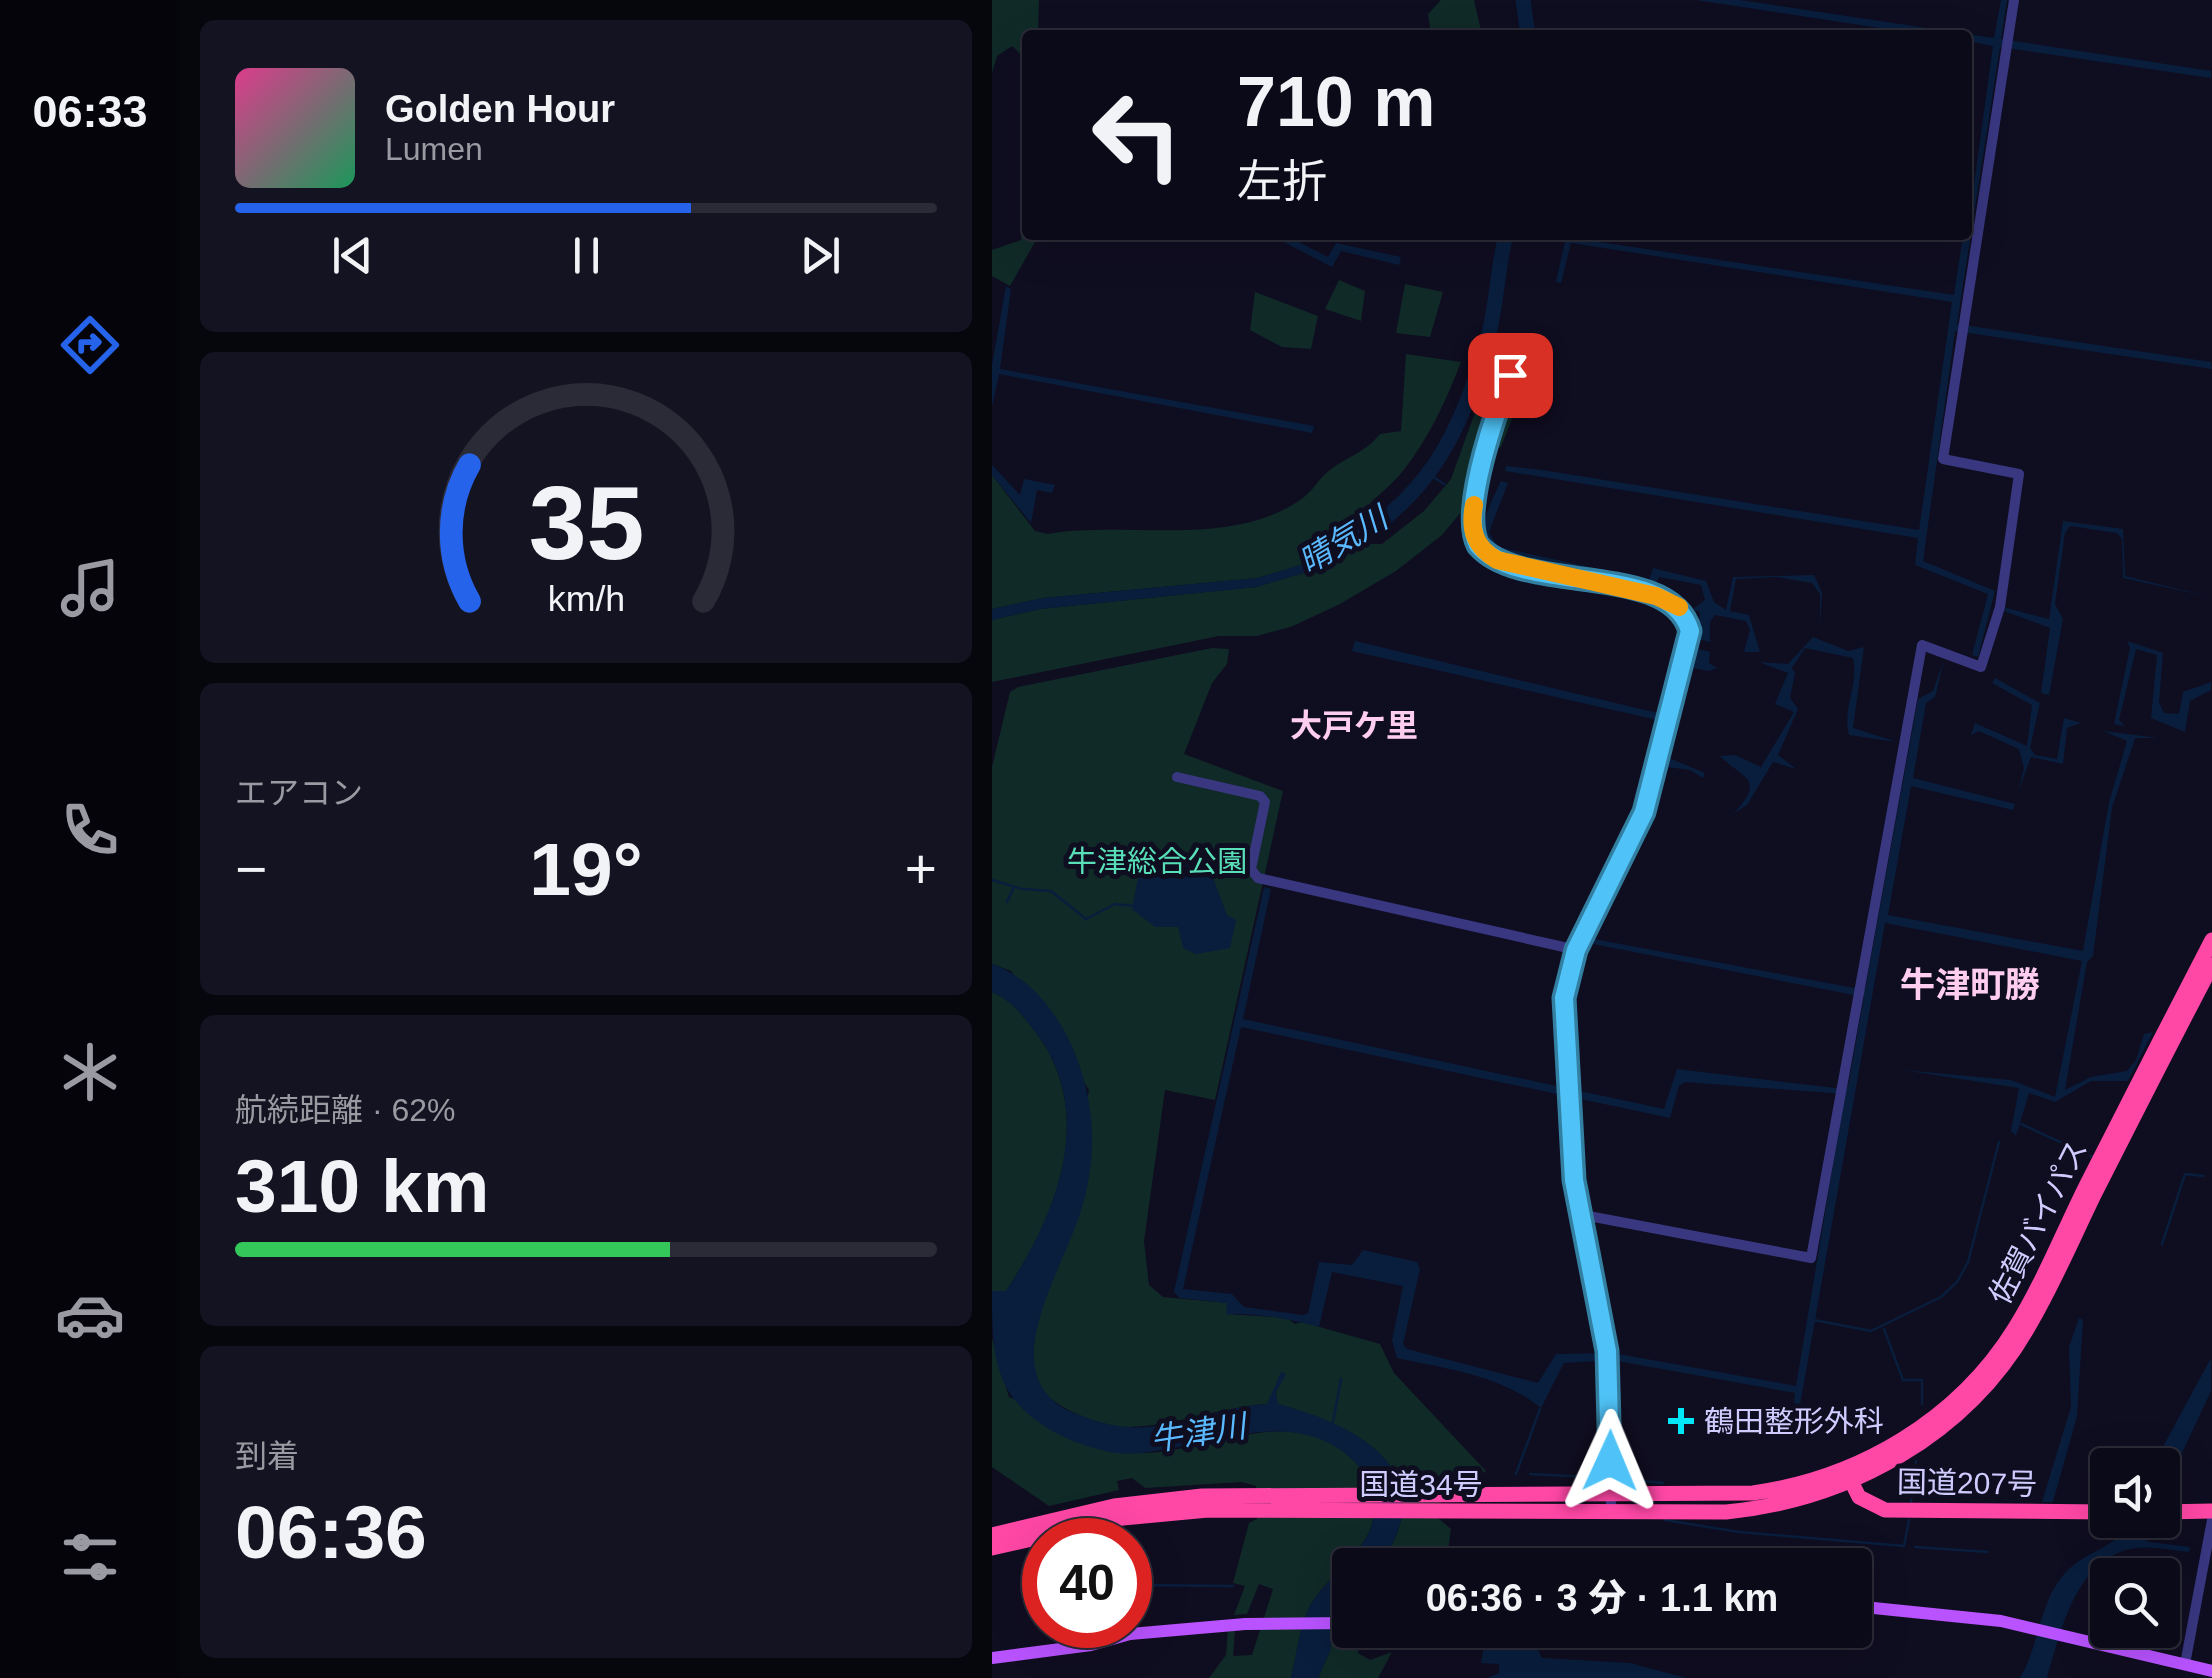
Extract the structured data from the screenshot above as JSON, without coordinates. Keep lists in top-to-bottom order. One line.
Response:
{"streets":{"highway":["佐賀バイパス","国道207号","国道34号"]},"crossings":[["佐賀バイパス","国道207号"],["佐賀バイパス","国道34号"],["国道207号","国道34号"]],"districts":["大戸ケ里","牛津町勝"],"water":["晴気川","牛津川"],"parks":["牛津総合公園"],"places":{"health":["鶴田整形外科"]},"page":{"tabs":"06:33","turn":["710 m","左折"],"song":["Golden Hour","Lumen"],"tile":["エアコン",["航続距離 · 62%","310 km"],["到着","06:36"]],"heat":["−","19°","+"],"limit":"40","trip":"06:36 · 3 分 · 1.1 km","gauge":["35","km/h"]}}
